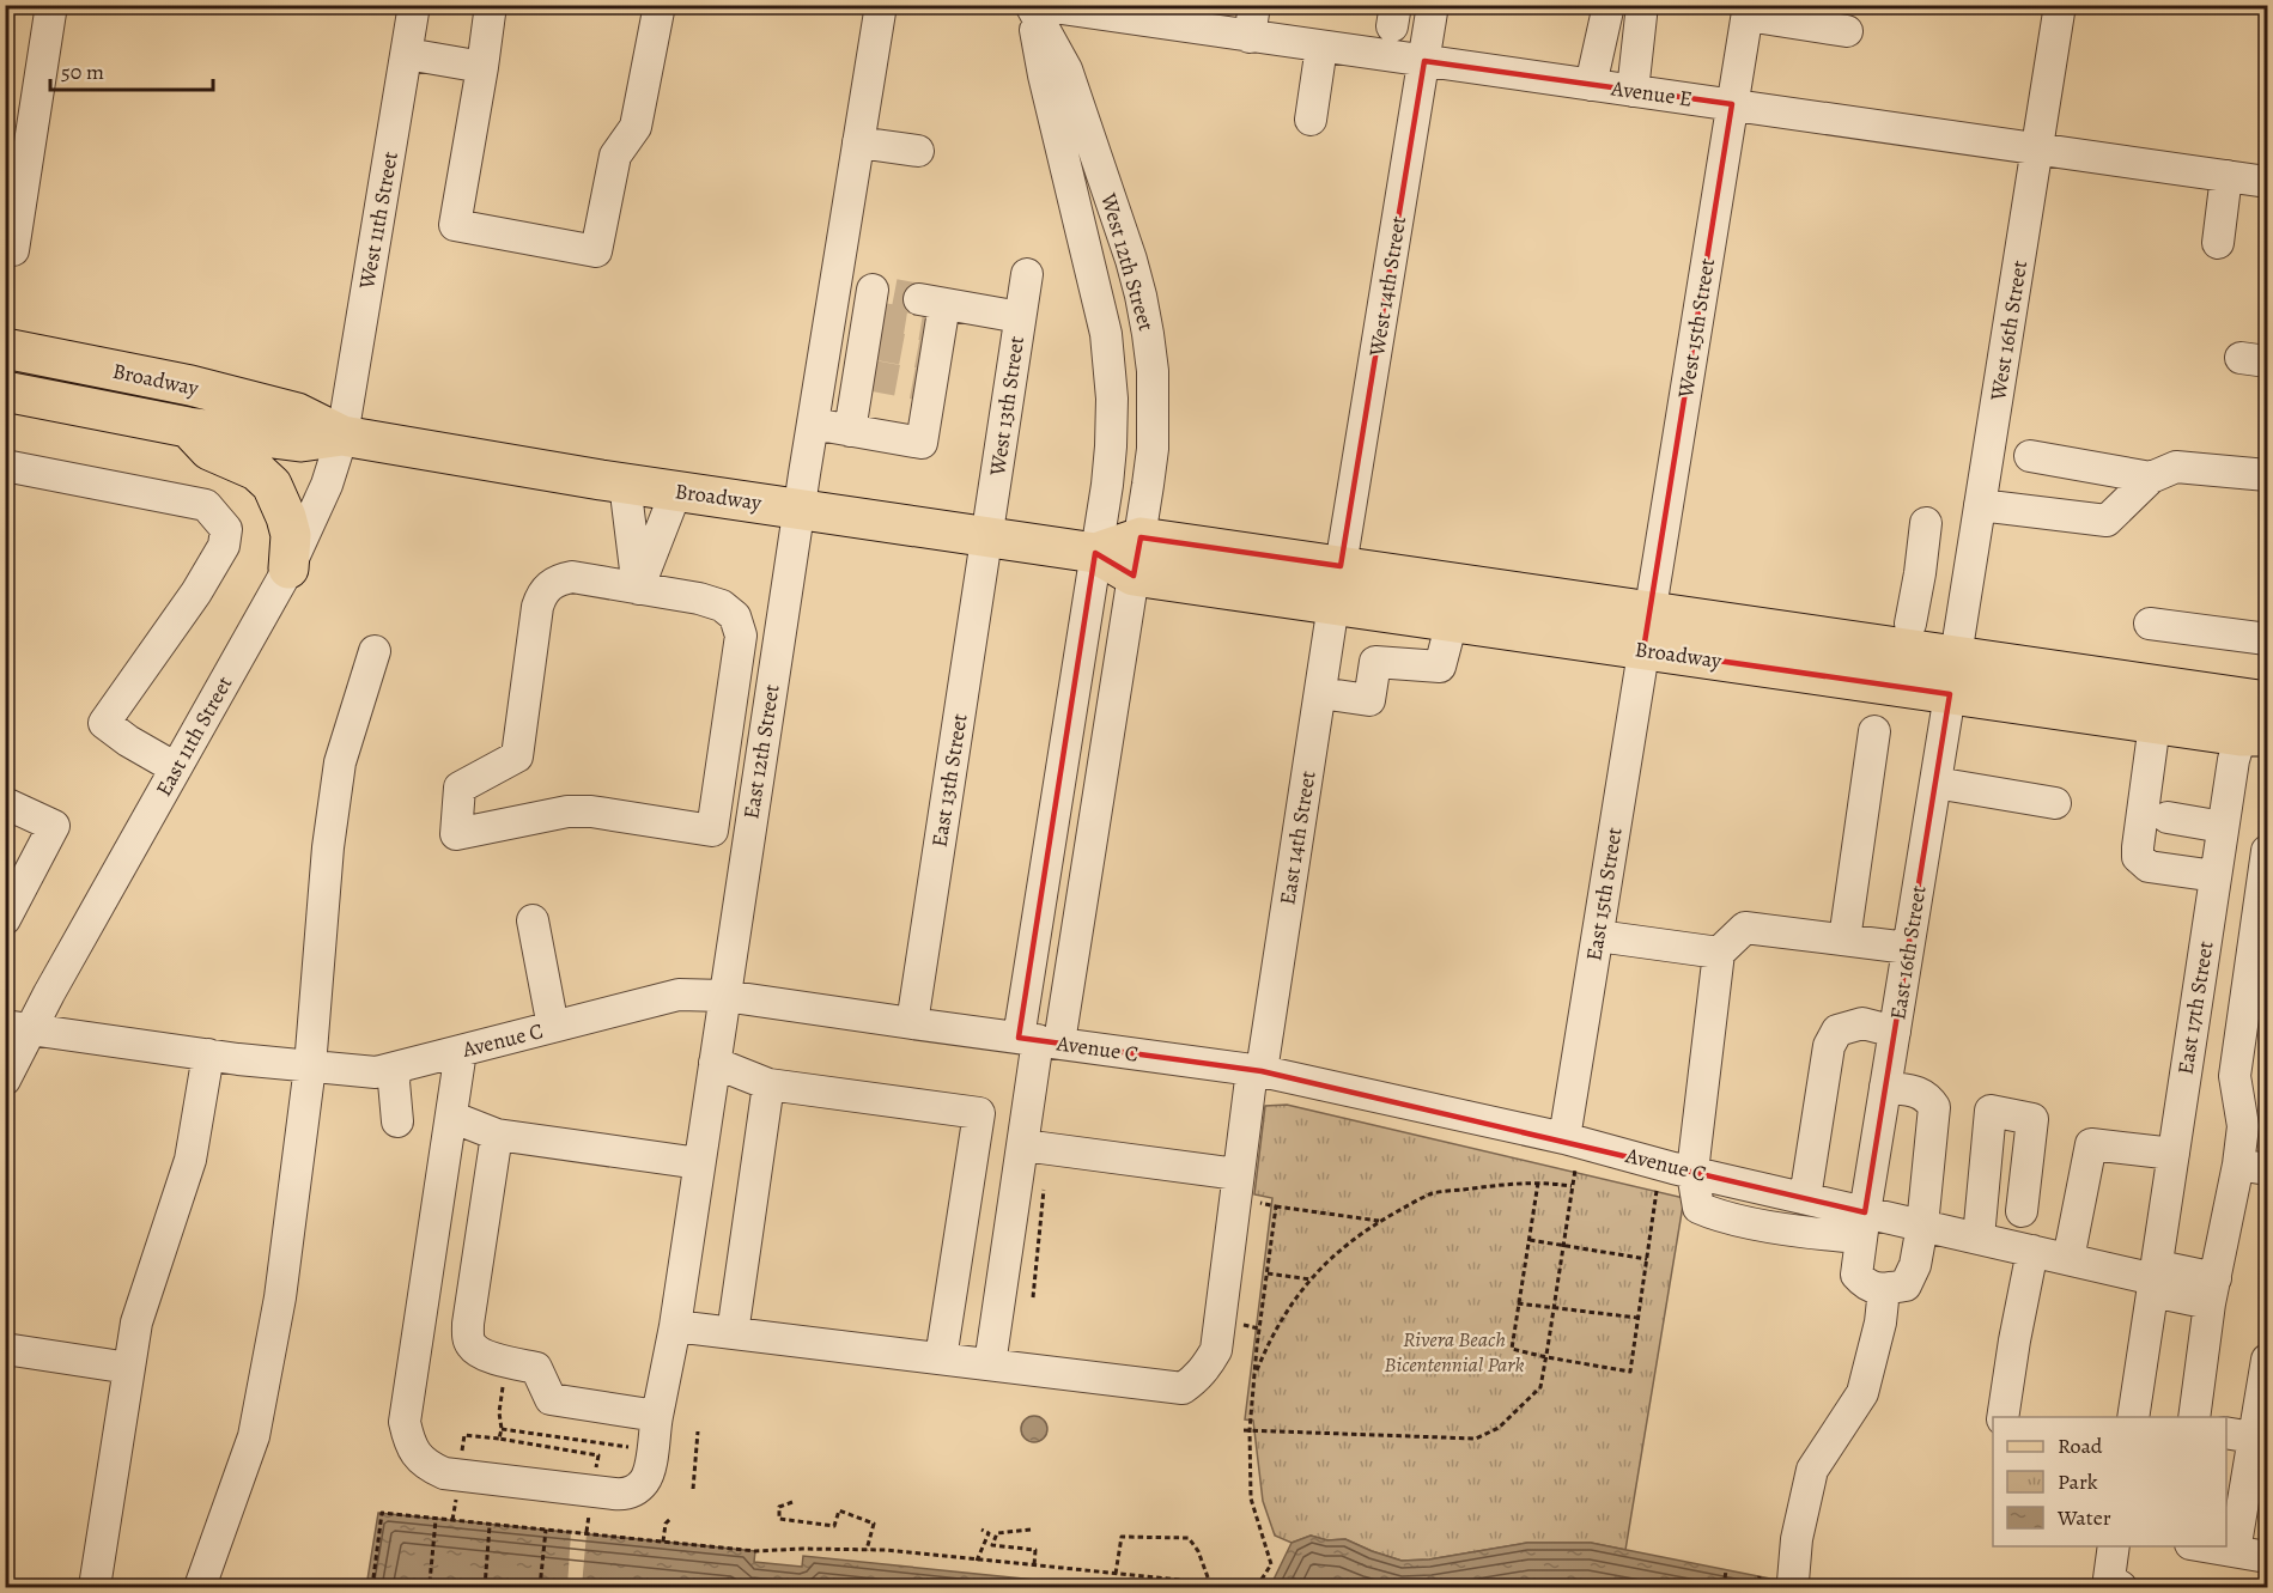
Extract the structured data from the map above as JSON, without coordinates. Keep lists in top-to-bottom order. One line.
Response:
{"streets":{"main road":["Broadway"],"street":["Avenue E","West 11th Street","West 12th Street","West 14th Street","West 15th Street","West 16th Street","West 13th Street","East 11th Street","East 12th Street","East 13th Street","East 14th Street","East 15th Street","East 16th Street","East 17th Street","Avenue C"]},"crossings":[["Avenue E","West 12th Street"],["Avenue E","West 14th Street"],["Avenue E","West 15th Street"],["Avenue E","West 16th Street"],["West 11th Street","Broadway"],["West 11th Street","East 11th Street"],["West 12th Street","Broadway"],["West 14th Street","Broadway"],["West 15th Street","Broadway"],["West 15th Street","East 15th Street"],["West 16th Street","Broadway"],["Broadway","West 13th Street"],["Broadway","East 11th Street"],["Broadway","East 12th Street"],["Broadway","East 13th Street"],["Broadway","East 14th Street"],["Broadway","East 15th Street"],["Broadway","East 16th Street"],["Broadway","East 17th Street"],["West 13th Street","East 13th Street"],["East 11th Street","Avenue C"],["East 12th Street","East 14th Street"],["East 12th Street","Avenue C"],["East 13th Street","Avenue C"],["East 14th Street","Avenue C"],["East 15th Street","Avenue C"],["East 16th Street","Avenue C"],["East 17th Street","Avenue C"]],"parks":["Rivera Beach Bicentennial Park"],"legend":["Road","Park","Water"],"scale_bar":"50 m"}
